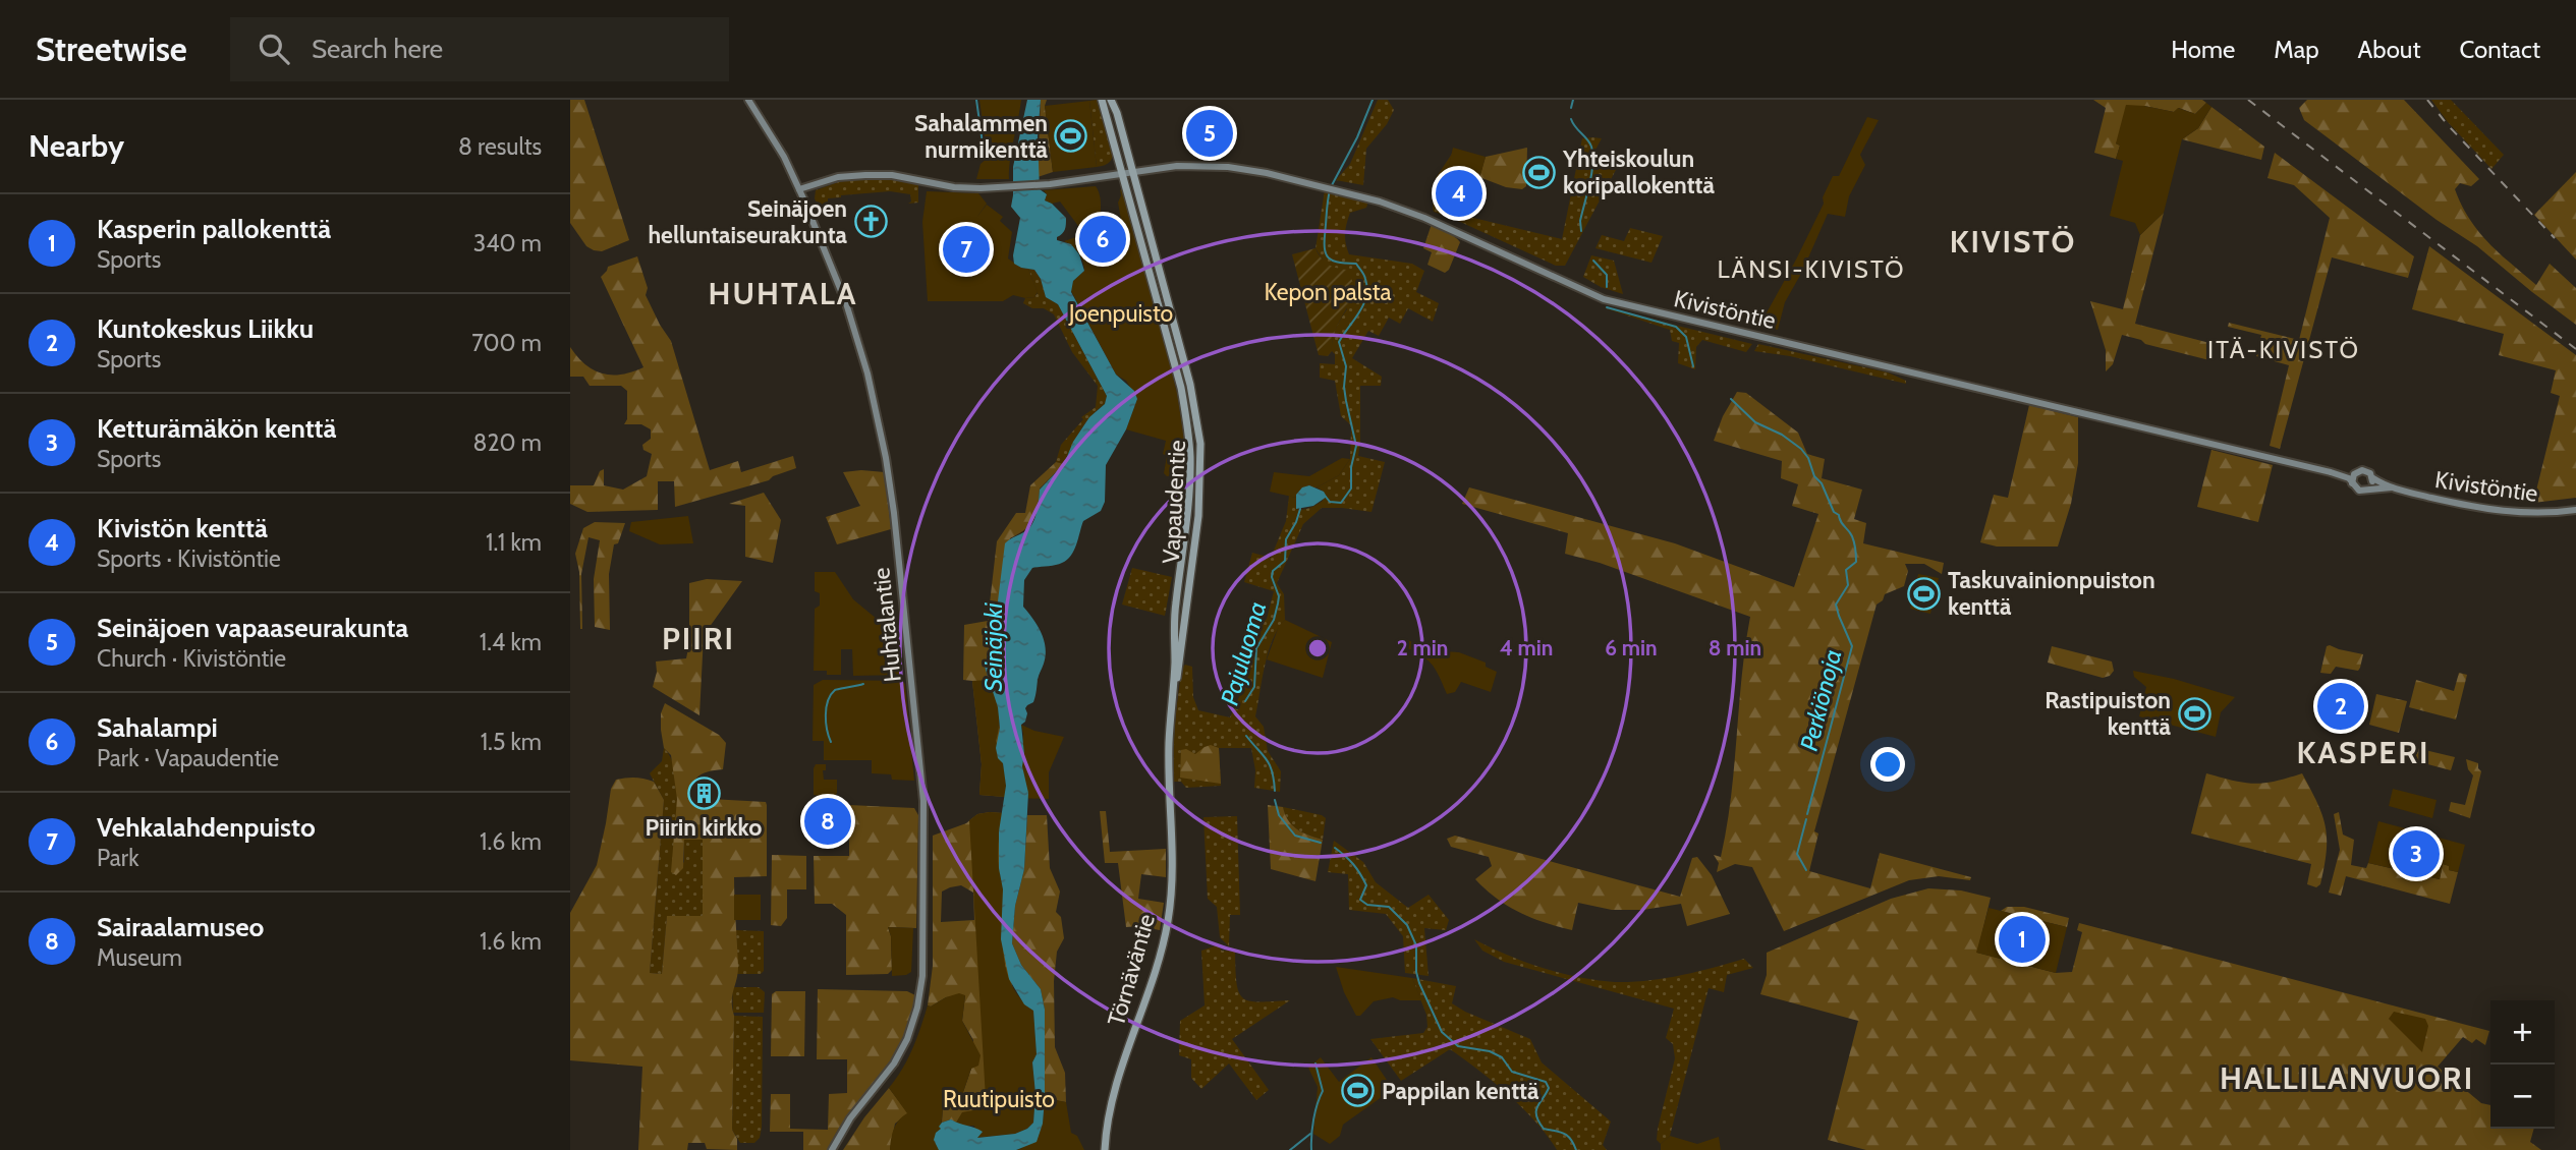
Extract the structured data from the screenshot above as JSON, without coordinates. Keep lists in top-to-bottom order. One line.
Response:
{"streets":{"main road":["Kivistöntie","Vapaudentie","Huhtalantie","Törnäväntie"]},"crossings":[["Kivistöntie","Vapaudentie"],["Kivistöntie","Huhtalantie"],["Vapaudentie","Törnäväntie"]],"districts":["KIVISTÖ","LÄNSI-KIVISTÖ","HUHTALA","ITÄ-KIVISTÖ","PIIRI","KASPERI","HALLILANVUORI"],"water":["Seinäjoki","Pajuluoma","Perkiönoja"],"parks":["Kepon palsta","Joenpuisto","Ruutipuisto"],"places":{"sports":["Sahalammen nurmikenttä","Yhteiskoulun koripallokenttä","Taskuvainionpuiston kenttä","Rastipuiston kenttä","Pappilan kenttä"],"church":["Seinäjoen helluntaiseurakunta"],"building":["Piirin kirkko"]},"page":{"header":"Streetwise","search":"Search here","nav":["Home","Map","About","Contact"],"heading":["Nearby","8 results"],"pins":["5","4","6","7","2","8","3","1"],"list":[{"mark":"1","name":"Kasperin pallokenttä","note":"Sports","value":"340 m"},{"mark":"2","name":"Kuntokeskus Liikku","note":"Sports","value":"700 m"},{"mark":"3","name":"Ketturämäkön kenttä","note":"Sports","value":"820 m"},{"mark":"4","name":"Kivistön kenttä","note":"Sports · Kivistöntie","value":"1.1 km"},{"mark":"5","name":"Seinäjoen vapaaseurakunta","note":"Church · Kivistöntie","value":"1.4 km"},{"mark":"6","name":"Sahalampi","note":"Park · Vapaudentie","value":"1.5 km"},{"mark":"7","name":"Vehkalahdenpuisto","note":"Park","value":"1.6 km"},{"mark":"8","name":"Sairaalamuseo","note":"Museum","value":"1.6 km"}],"map_buttons":["+","−"]},"rings":["2 min","4 min","6 min","8 min"]}
